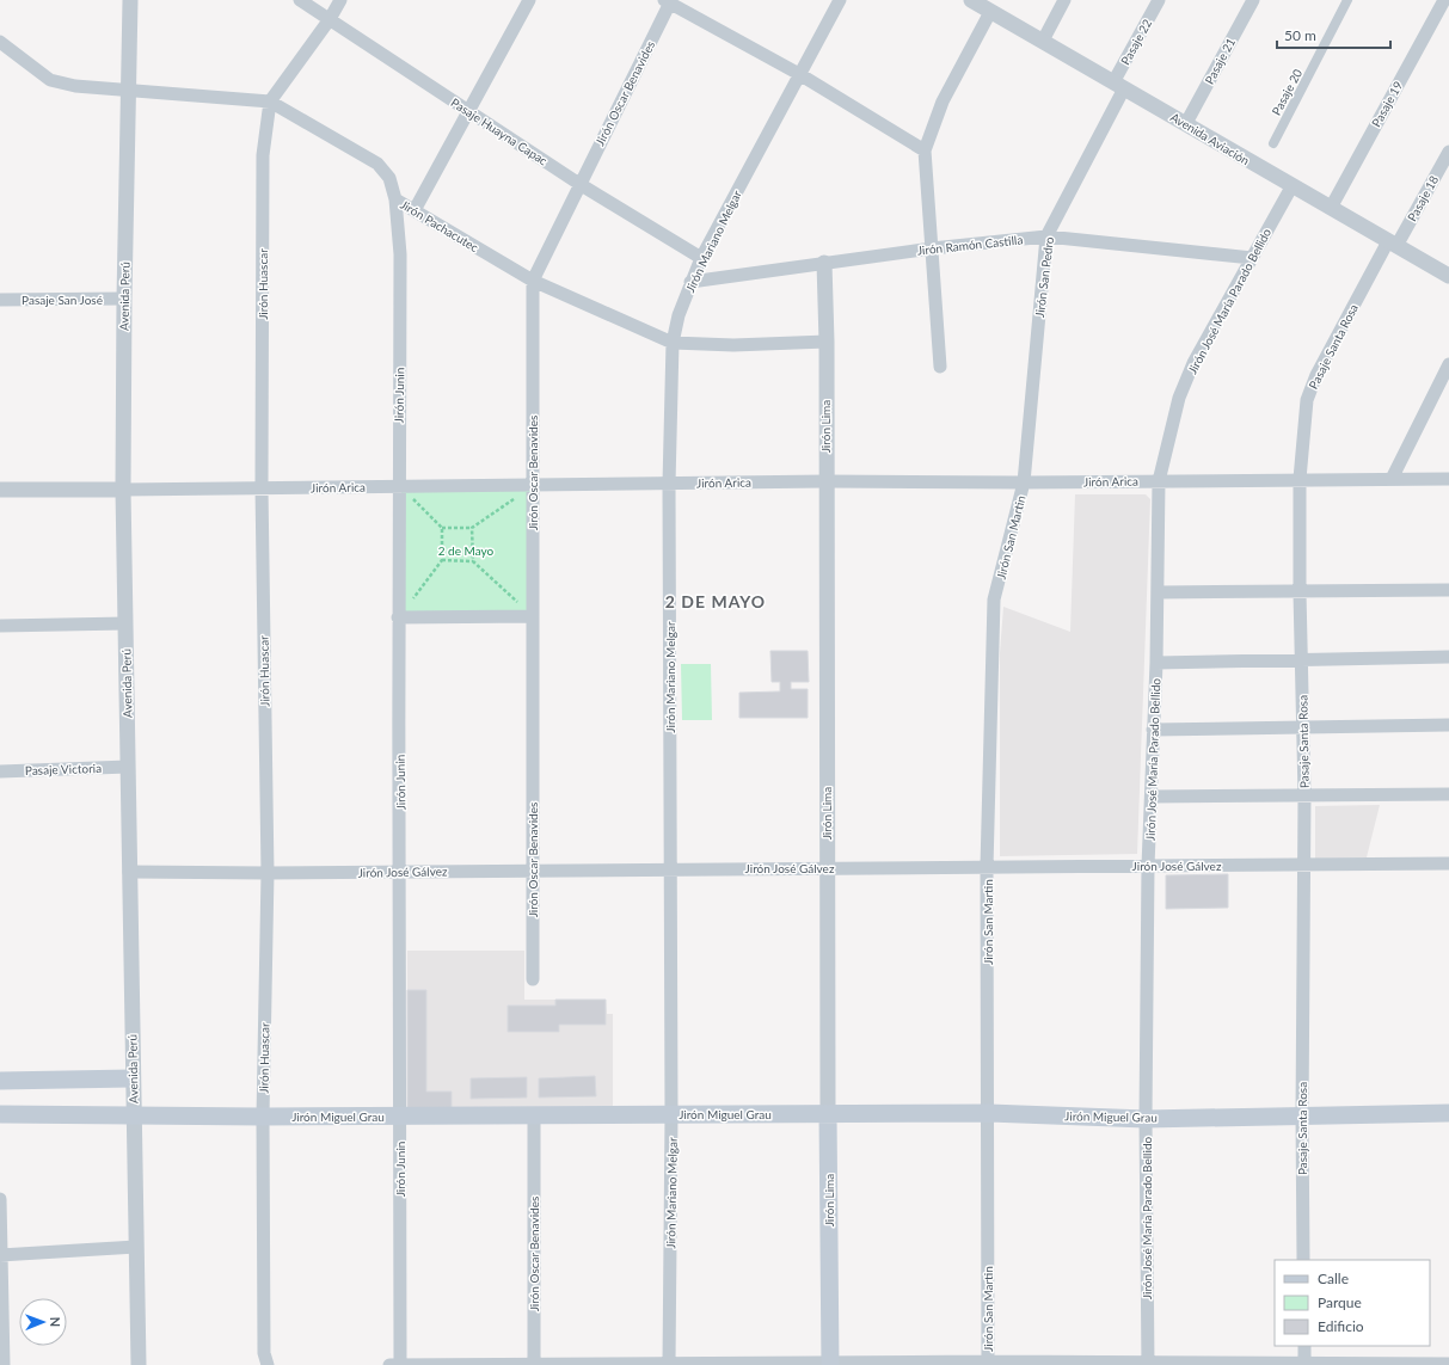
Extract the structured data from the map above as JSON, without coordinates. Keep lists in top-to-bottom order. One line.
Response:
{"streets":{"main road":["Jirón Lima","Jirón Miguel Grau"],"street":["Pasaje 22","Pasaje 21","Pasaje 20","Jirón Oscar Benavides","Pasaje 19","Pasaje Huayna Capac","Avenida Aviación","Pasaje 18","Jirón Pachacutec","Jirón Mariano Melgar","Jirón Ramón Castilla","Jirón San Pedro","Jirón Huascar","Avenida Perú","Pasaje San José","Jirón José María Parado Bellido","Pasaje Santa Rosa","Jirón Junin","Jirón Arica","Jirón San Martin","Pasaje Victoria","Jirón José Gálvez"]},"crossings":[["Pasaje 22","Avenida Aviación"],["Pasaje 22","Jirón San Pedro"],["Pasaje 21","Avenida Aviación"],["Jirón Oscar Benavides","Pasaje Huayna Capac"],["Jirón Oscar Benavides","Jirón Pachacutec"],["Jirón Oscar Benavides","Jirón Arica"],["Jirón Oscar Benavides","Jirón José Gálvez"],["Jirón Oscar Benavides","Jirón Miguel Grau"],["Pasaje 19","Avenida Aviación"],["Pasaje Huayna Capac","Jirón Mariano Melgar"],["Pasaje Huayna Capac","Jirón Huascar"],["Avenida Aviación","Pasaje 18"],["Avenida Aviación","Jirón San Pedro"],["Avenida Aviación","Jirón José María Parado Bellido"],["Avenida Aviación","Pasaje Santa Rosa"],["Pasaje 18","Pasaje Santa Rosa"],["Jirón Pachacutec","Jirón Mariano Melgar"],["Jirón Pachacutec","Jirón Huascar"],["Jirón Pachacutec","Avenida Perú"],["Jirón Pachacutec","Jirón Junin"],["Jirón Pachacutec","Jirón Lima"],["Jirón Mariano Melgar","Jirón Ramón Castilla"],["Jirón Mariano Melgar","Jirón Arica"],["Jirón Mariano Melgar","Jirón José Gálvez"],["Jirón Mariano Melgar","Jirón Miguel Grau"],["Jirón Ramón Castilla","Jirón San Pedro"],["Jirón Ramón Castilla","Jirón José María Parado Bellido"],["Jirón Ramón Castilla","Jirón Lima"],["Jirón San Pedro","Jirón Arica"],["Jirón San Pedro","Jirón San Martin"],["Jirón Huascar","Jirón Arica"],["Jirón Huascar","Jirón José Gálvez"],["Jirón Huascar","Jirón Miguel Grau"],["Avenida Perú","Pasaje San José"],["Avenida Perú","Jirón Arica"],["Avenida Perú","Pasaje Victoria"],["Avenida Perú","Jirón José Gálvez"],["Avenida Perú","Jirón Miguel Grau"],["Jirón José María Parado Bellido","Jirón Arica"],["Jirón José María Parado Bellido","Jirón José Gálvez"],["Jirón José María Parado Bellido","Jirón Miguel Grau"],["Pasaje Santa Rosa","Jirón Arica"],["Pasaje Santa Rosa","Jirón José Gálvez"],["Pasaje Santa Rosa","Jirón Miguel Grau"],["Jirón Junin","Jirón Arica"],["Jirón Junin","Jirón José Gálvez"],["Jirón Junin","Jirón Miguel Grau"],["Jirón Lima","Jirón Arica"],["Jirón Lima","Jirón José Gálvez"],["Jirón Lima","Jirón Miguel Grau"],["Jirón Arica","Jirón San Martin"],["Jirón San Martin","Jirón José Gálvez"],["Jirón San Martin","Jirón Miguel Grau"]],"districts":["2 DE MAYO"],"parks":["2 de Mayo"],"legend":["Calle","Parque","Edificio"],"scale_bar":"50 m","north":"right"}
